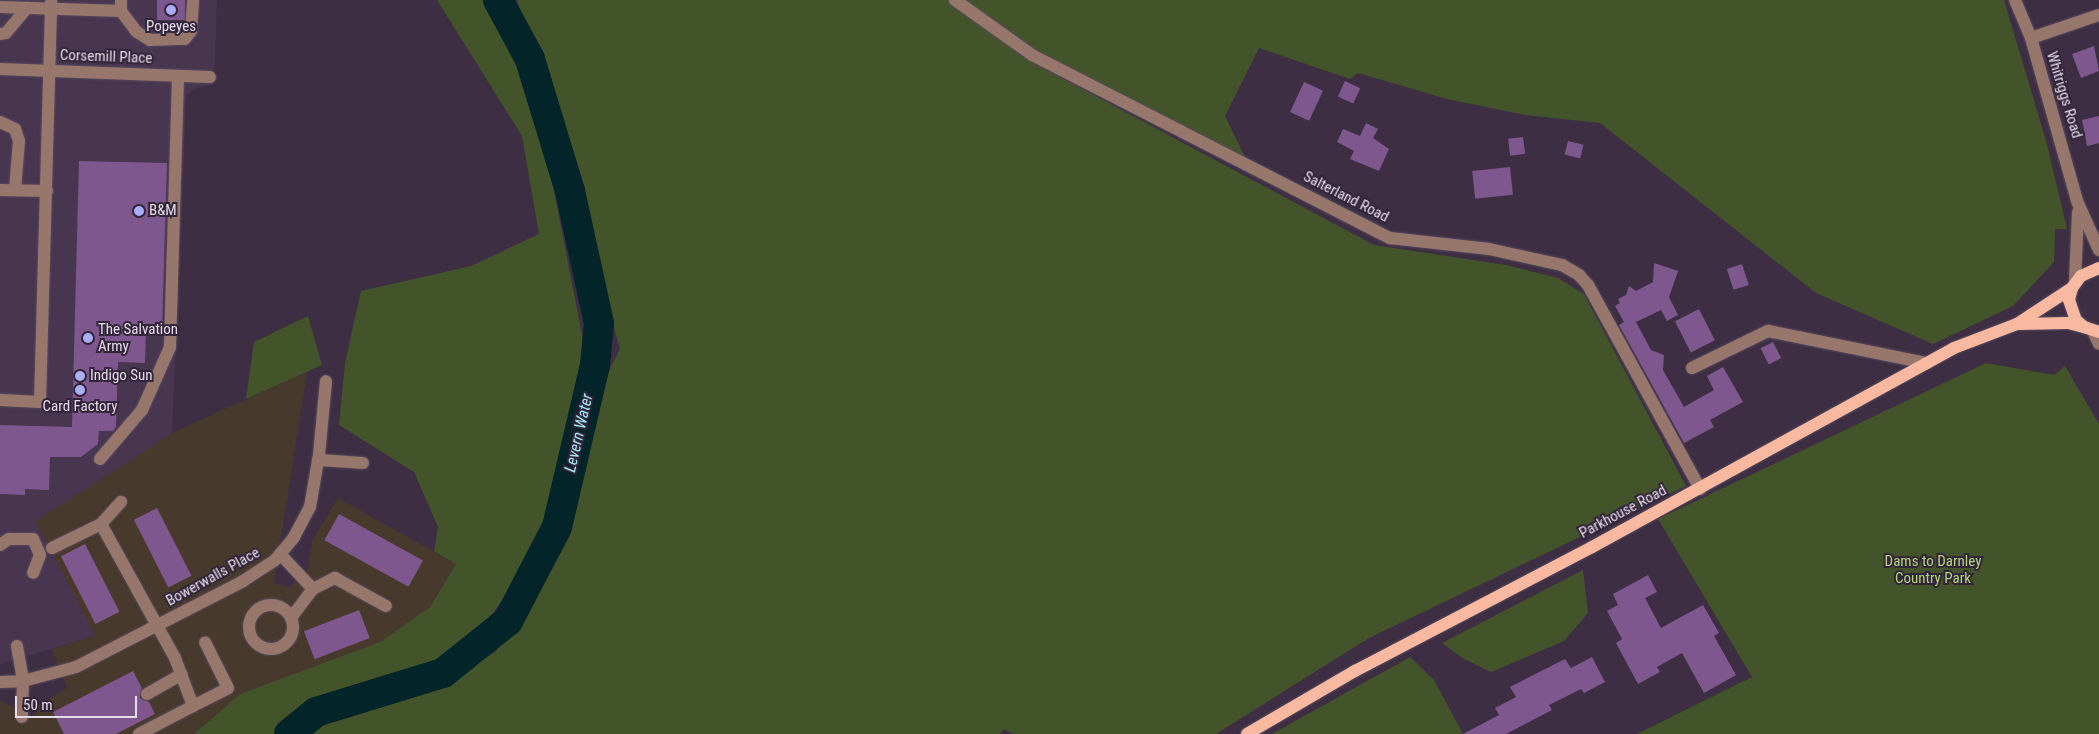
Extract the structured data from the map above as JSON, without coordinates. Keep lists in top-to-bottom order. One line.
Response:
{"streets":{"main road":["Parkhouse Road"],"street":["Corsemill Place","Whitriggs Road","Salterland Road","Bowerwalls Place"]},"crossings":[["Whitriggs Road","Parkhouse Road"],["Salterland Road","Parkhouse Road"]],"water":["Levern Water"],"parks":["Dams to Darnley Country Park"],"places":["Popeyes","B&M","The Salvation Army","Indigo Sun","Card Factory"],"scale_bar":"50 m"}
